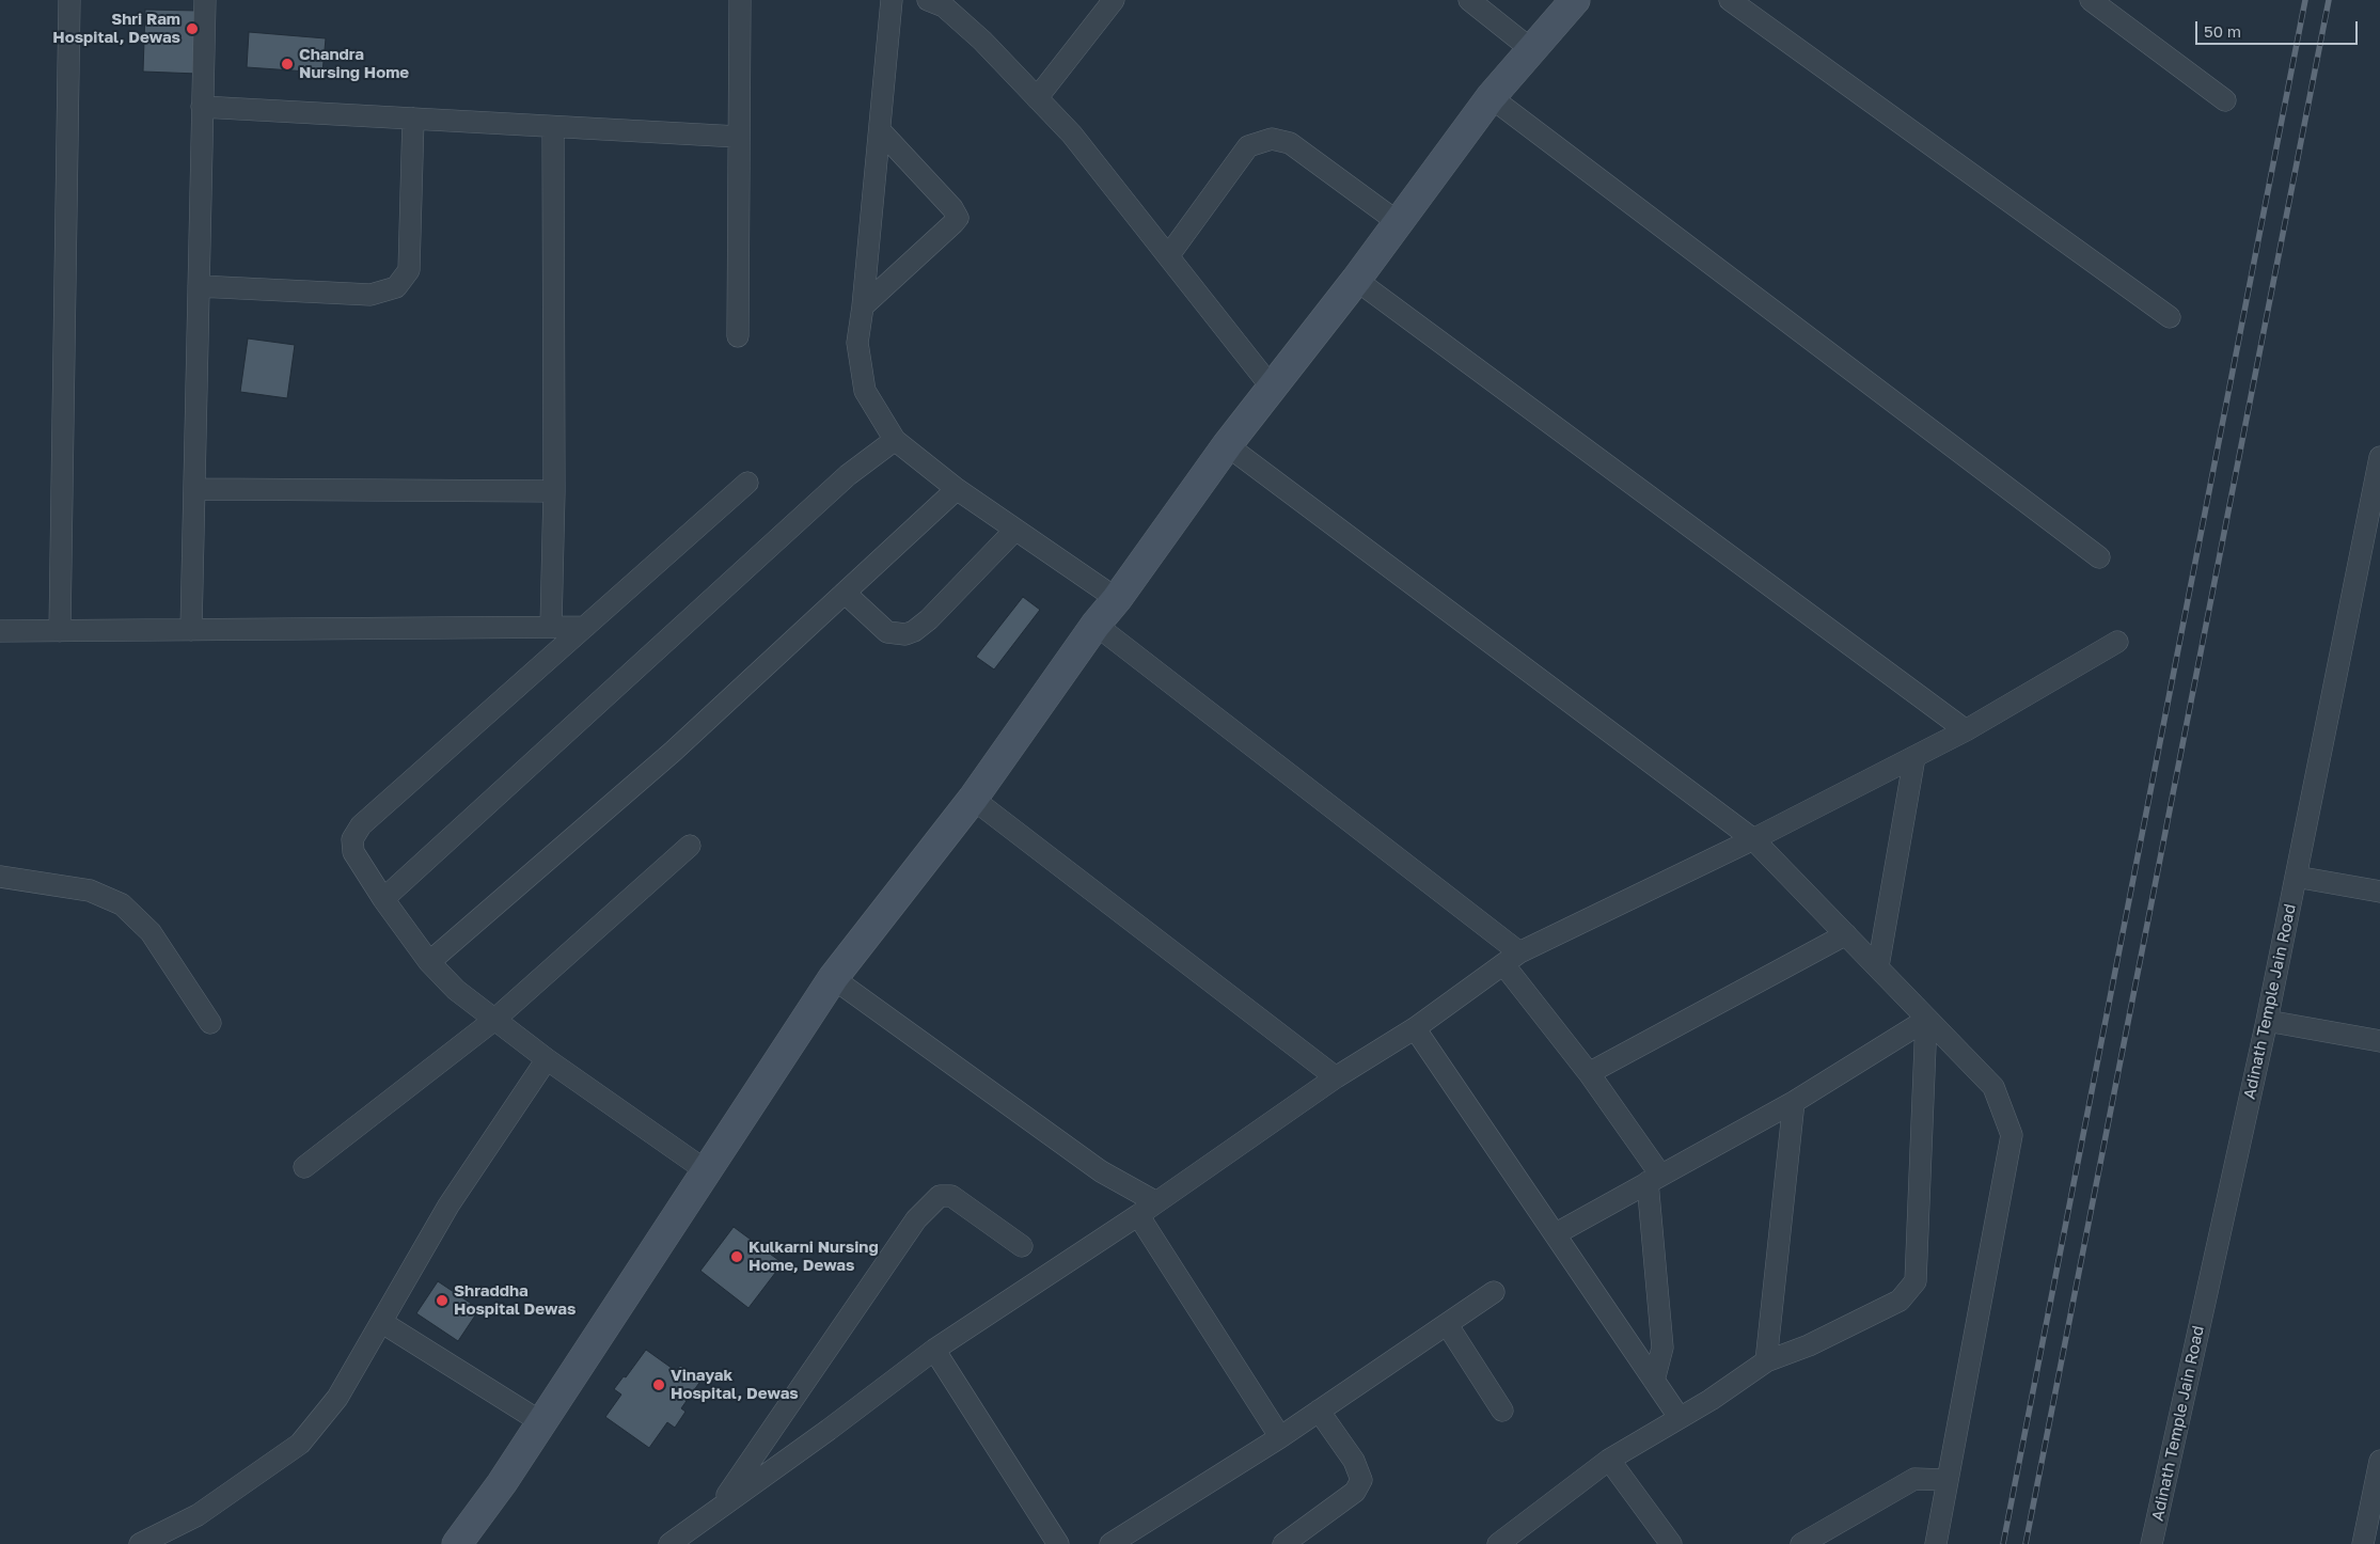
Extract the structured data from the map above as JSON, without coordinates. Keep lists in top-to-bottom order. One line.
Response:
{"streets":{"street":["Adinath Temple Jain Road"]},"places":["Shri Ram Hospital, Dewas","Chandra Nursing Home","Kulkarni Nursing Home, Dewas","Shraddha Hospital Dewas","Vinayak Hospital, Dewas"],"scale_bar":"50 m"}
